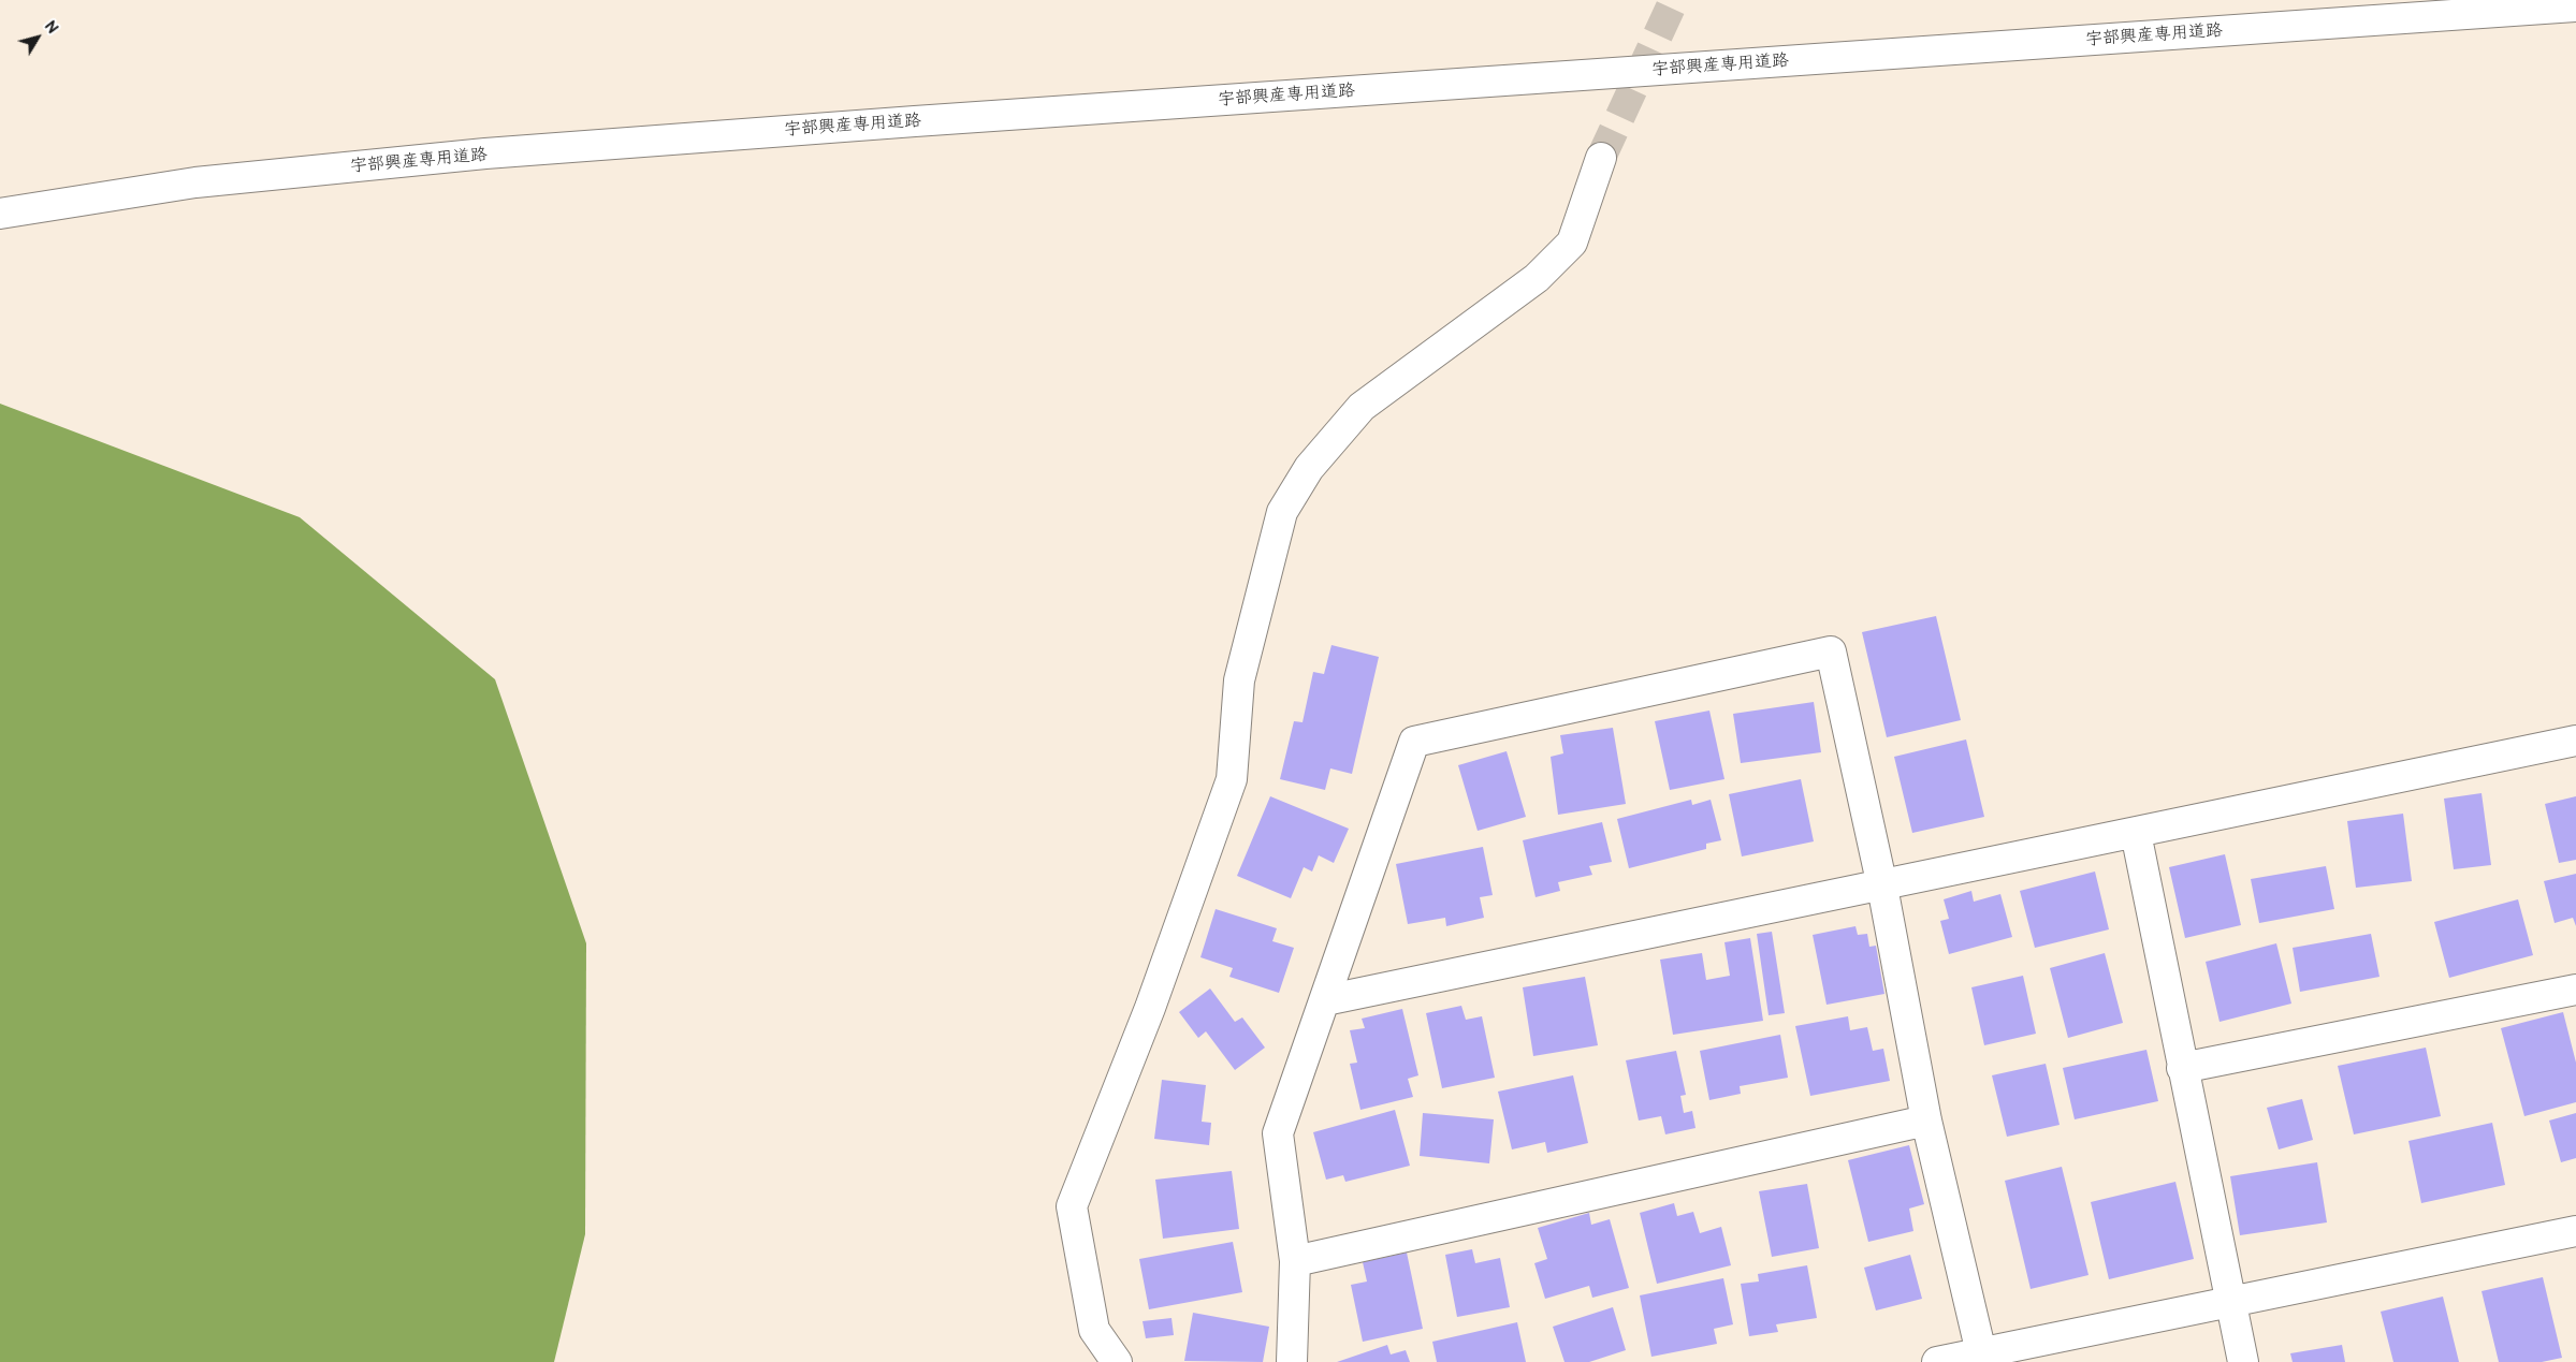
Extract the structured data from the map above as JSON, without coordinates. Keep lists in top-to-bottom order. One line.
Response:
{"streets":{"street":["宇部興産専用道路"]},"north":"top right"}
